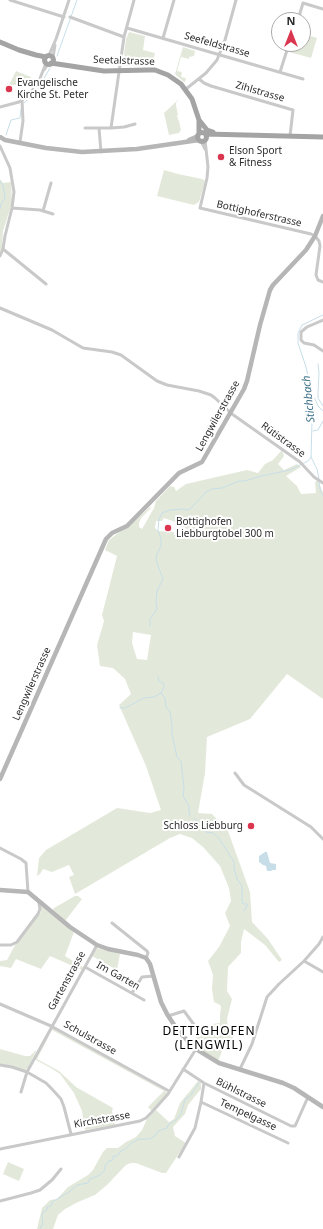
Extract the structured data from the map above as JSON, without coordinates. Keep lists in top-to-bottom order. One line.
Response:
{"streets":{"main road":["Seetalstrasse"],"street":["Seefeldstrasse","Zihlstrasse","Bottighoferstrasse","Lengwilerstrasse","Rütistrasse","Im Garten","Gartenstrasse","Schulstrasse","Bühlstrasse","Tempelgasse","Kirchstrasse"]},"crossings":[["Seetalstrasse","Bottighoferstrasse"],["Bottighoferstrasse","Lengwilerstrasse"],["Lengwilerstrasse","Rütistrasse"],["Im Garten","Gartenstrasse"],["Gartenstrasse","Schulstrasse"],["Schulstrasse","Kirchstrasse"],["Bühlstrasse","Kirchstrasse"]],"districts":["DETTIGHOFEN (LENGWIL)"],"water":["Stichbach"],"places":["Evangelische Kirche St. Peter","Elson Sport & Fitness","Bottighofen Liebburgtobel 300 m","Schloss Liebburg"],"north":"top"}
